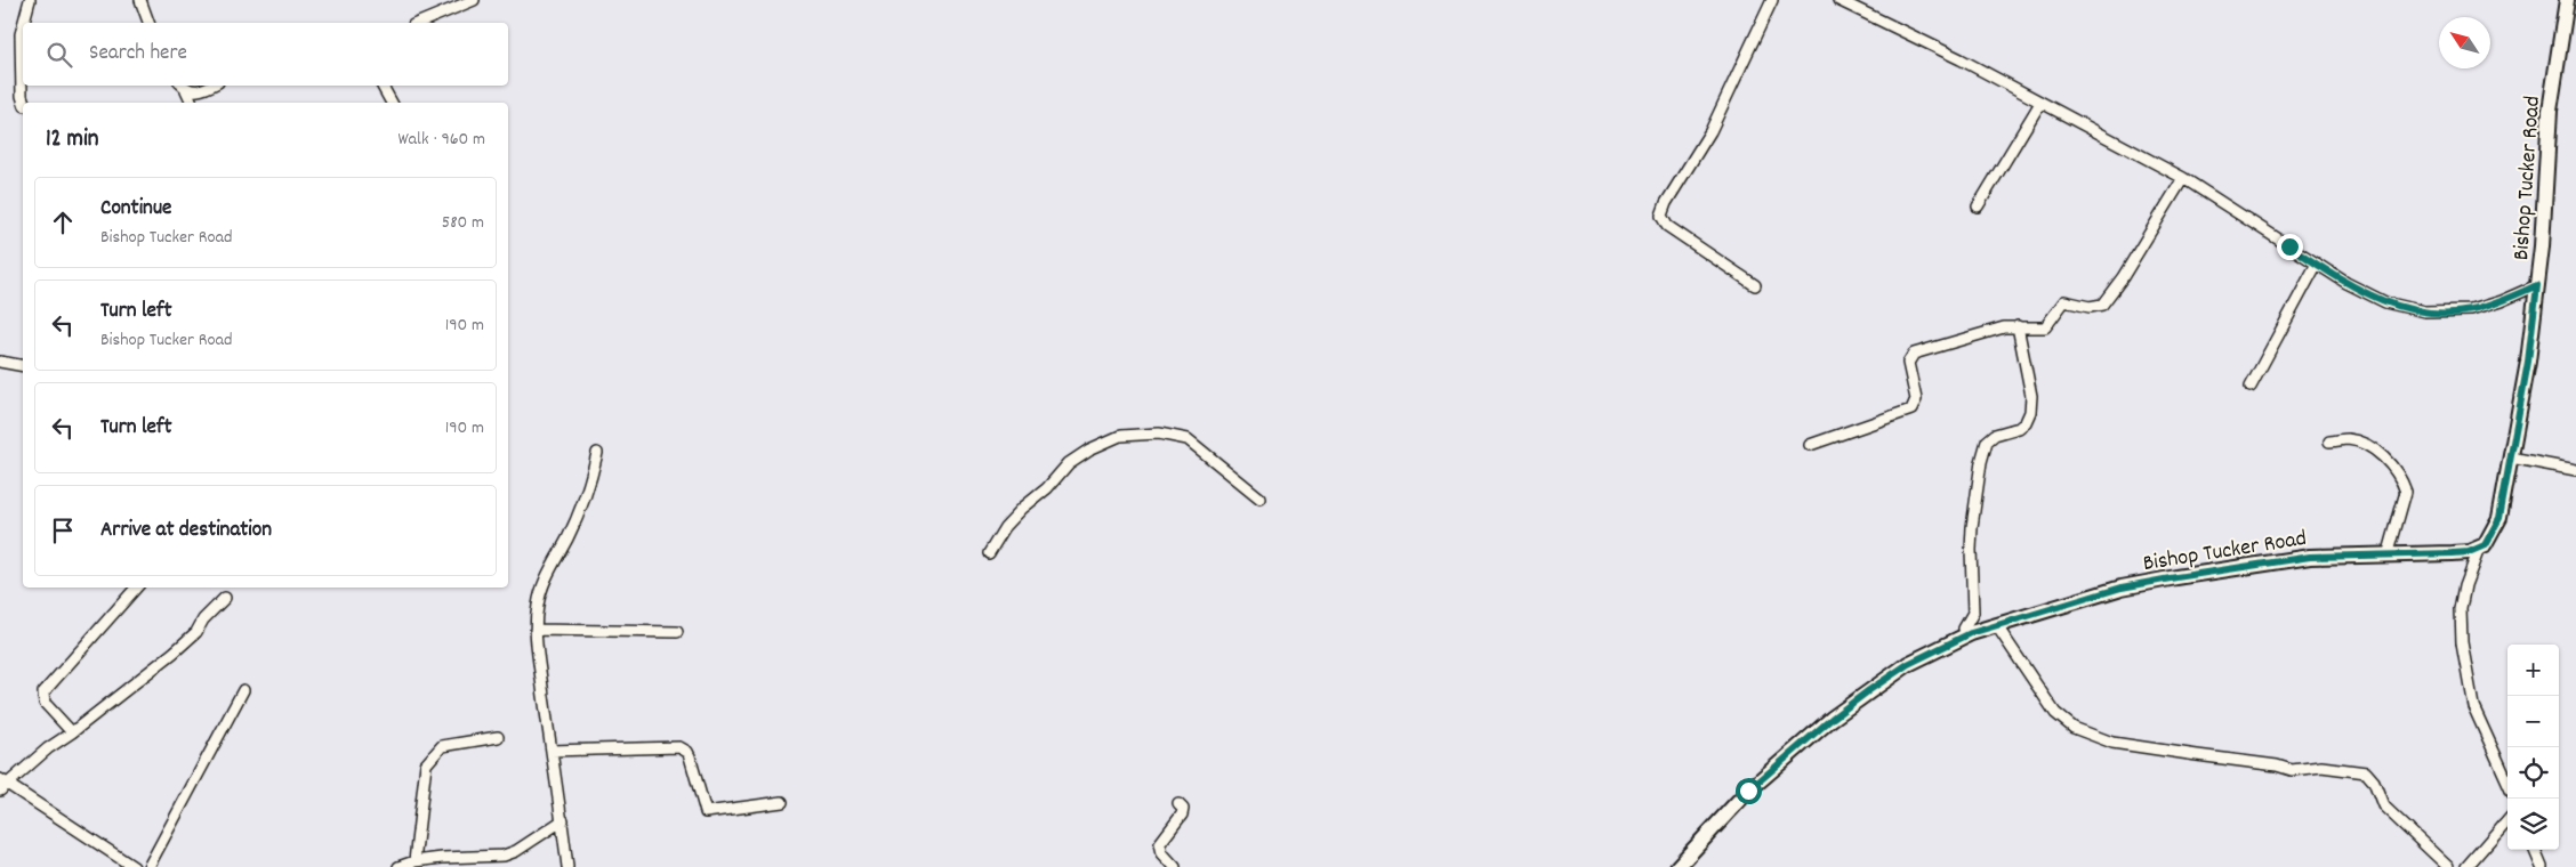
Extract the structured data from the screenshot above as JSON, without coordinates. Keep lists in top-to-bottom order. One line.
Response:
{"streets":{"main road":["Bishop Tucker Road"]},"north":"top left","page":{"search":"Search here","heading":["12 min","Walk · 960 m"],"list":[["Continue","Bishop Tucker Road","580 m"],["Turn left","Bishop Tucker Road","190 m"],["Turn left","190 m"],"Arrive at destination"],"map_buttons":["+","−"]}}
